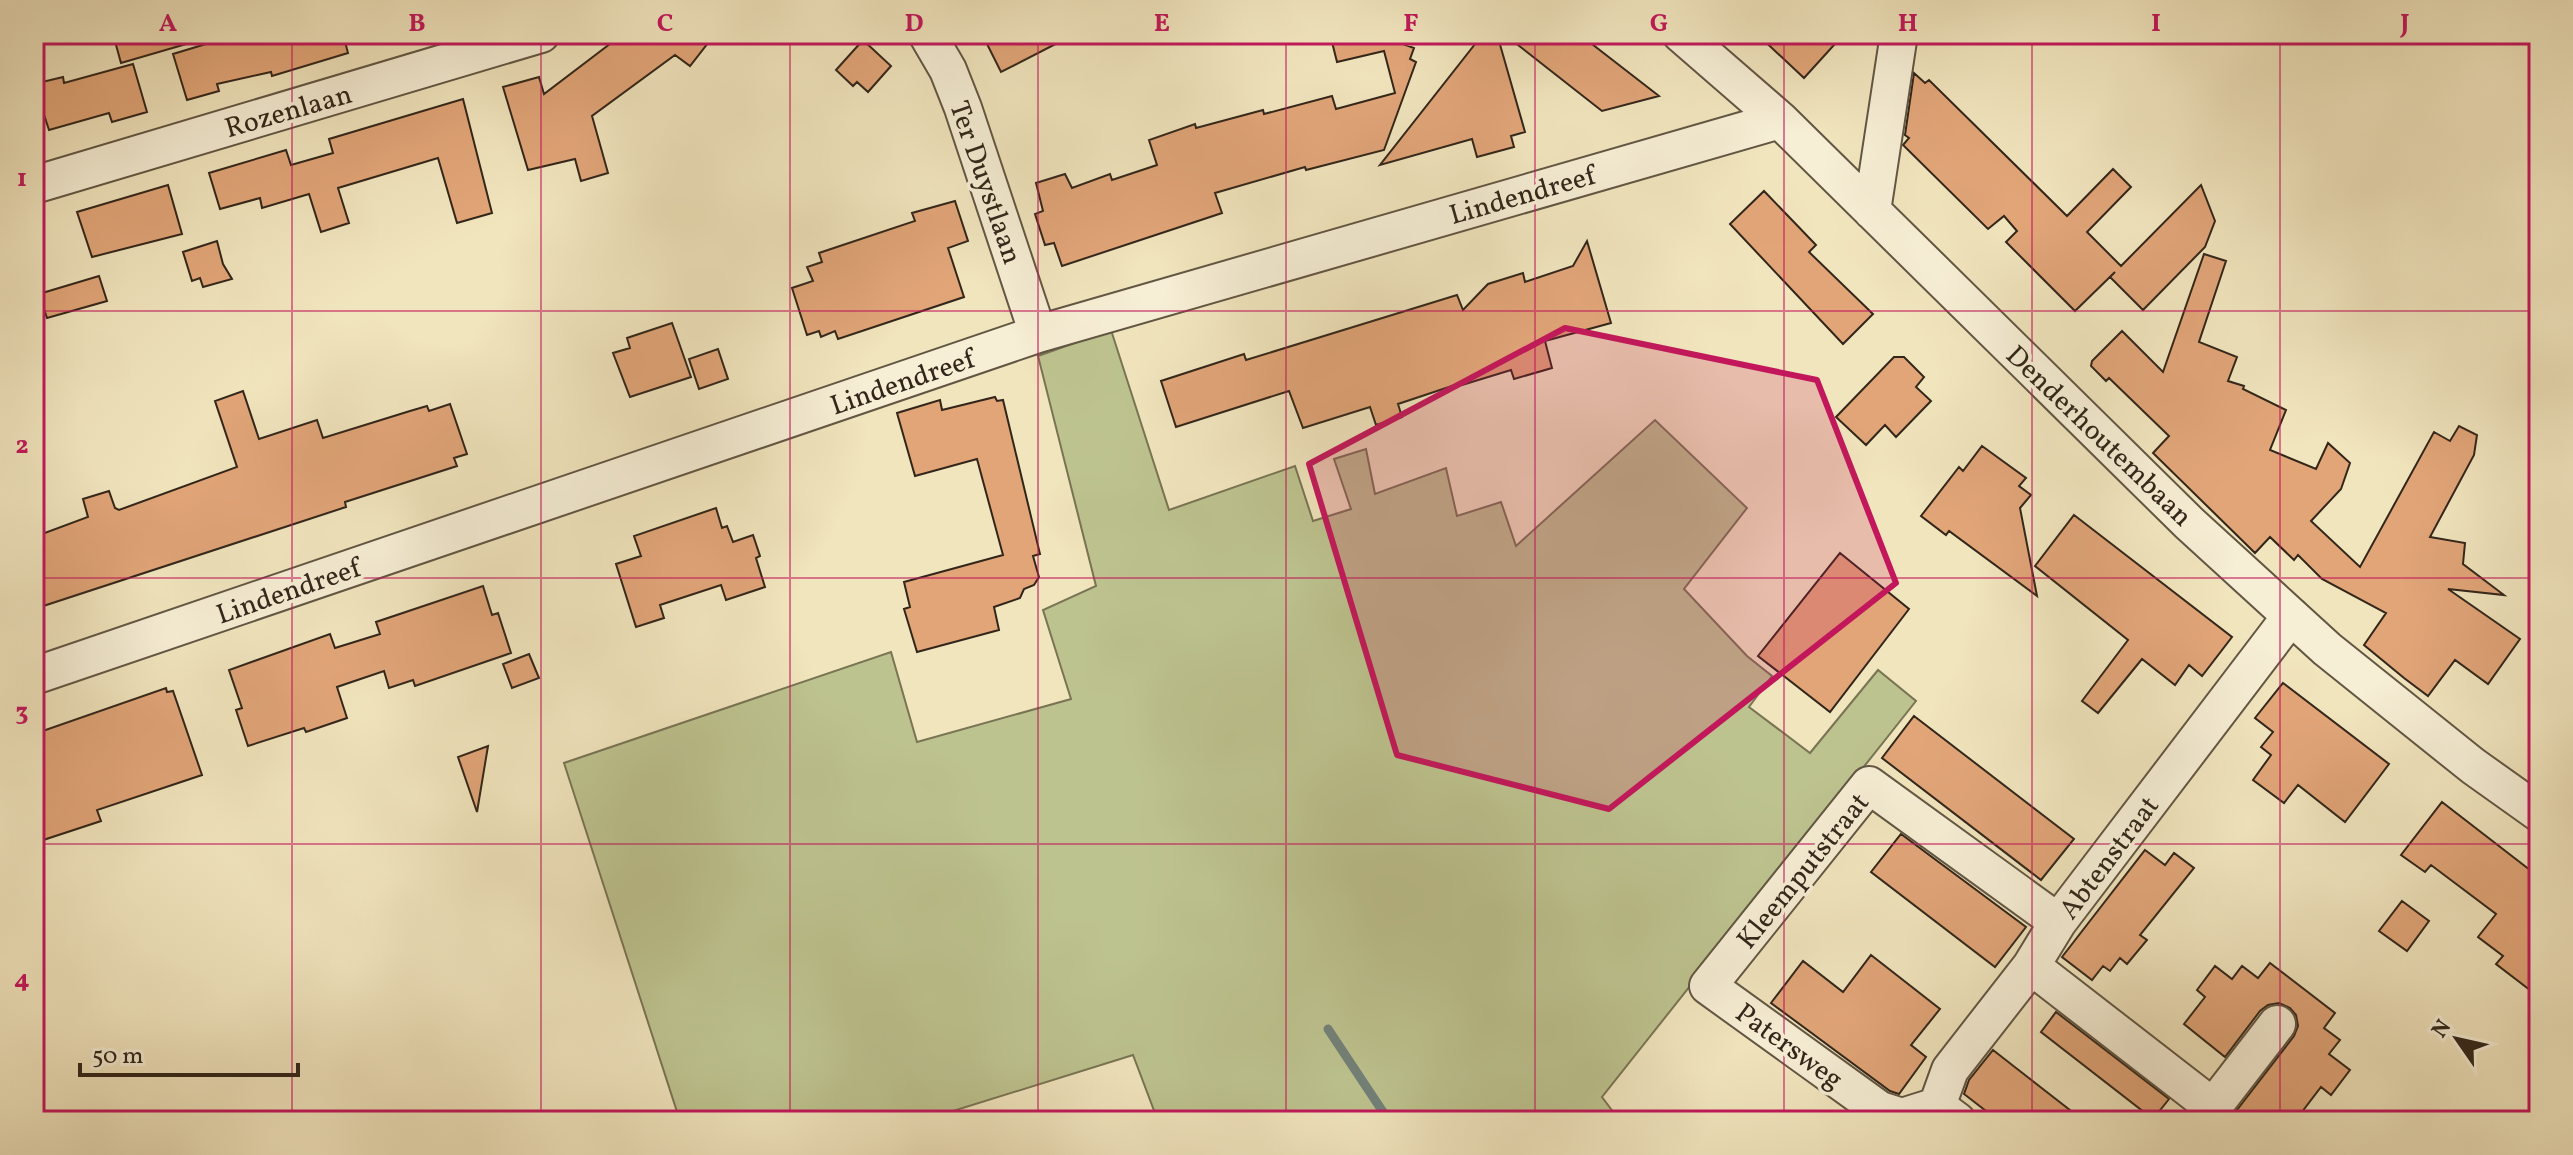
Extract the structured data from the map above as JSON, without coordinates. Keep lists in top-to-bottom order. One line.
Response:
{"streets":{"street":["Rozenlaan","Ter Duystlaan","Lindendreef","Denderhoutembaan","Abtenstraat","Kleemputstraat","Patersweg"]},"crossings":[["Ter Duystlaan","Lindendreef"],["Lindendreef","Denderhoutembaan"],["Denderhoutembaan","Abtenstraat"],["Abtenstraat","Kleemputstraat"],["Abtenstraat","Patersweg"],["Kleemputstraat","Patersweg"]],"scale_bar":"50 m","north":"top left","grid":{"columns":["A","B","C","D","E","F","G","H","I","J"],"rows":["1","2","3","4"]}}
